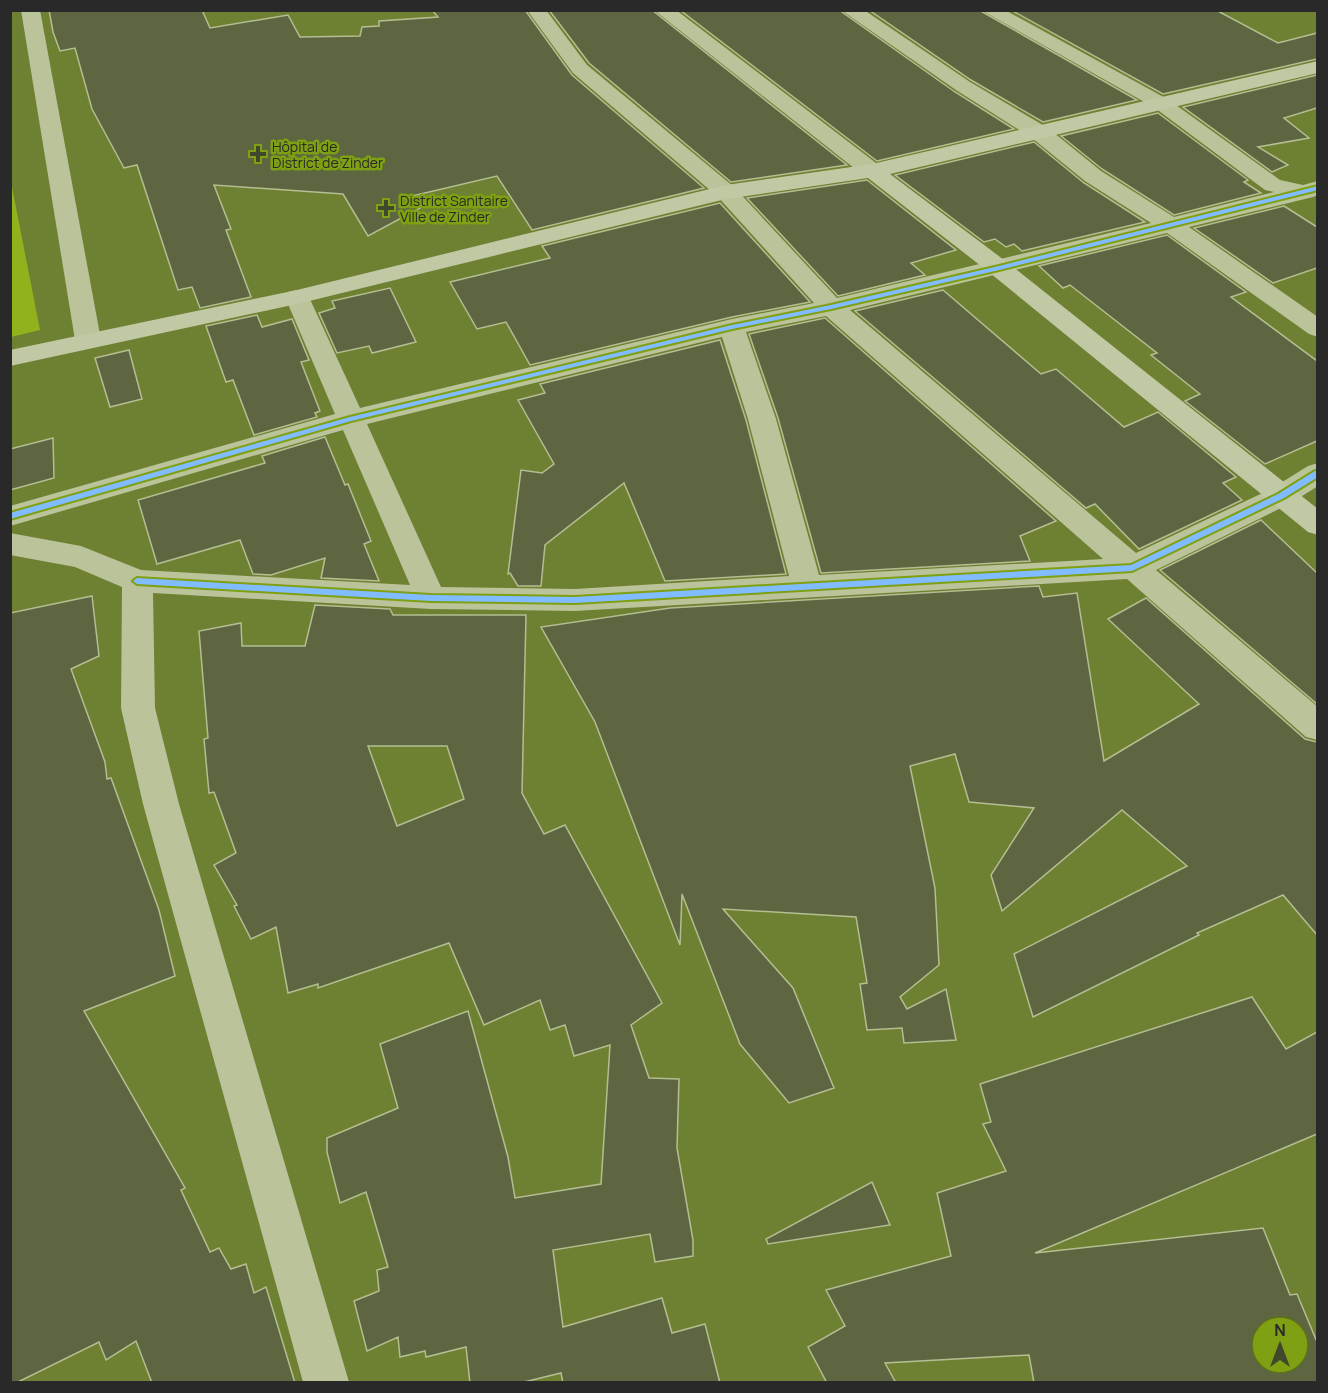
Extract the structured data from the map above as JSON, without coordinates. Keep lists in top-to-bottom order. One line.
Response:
{"places":{"health":["Hôpital de District de Zinder","District Sanitaire Ville de Zinder"]},"north":"top"}
